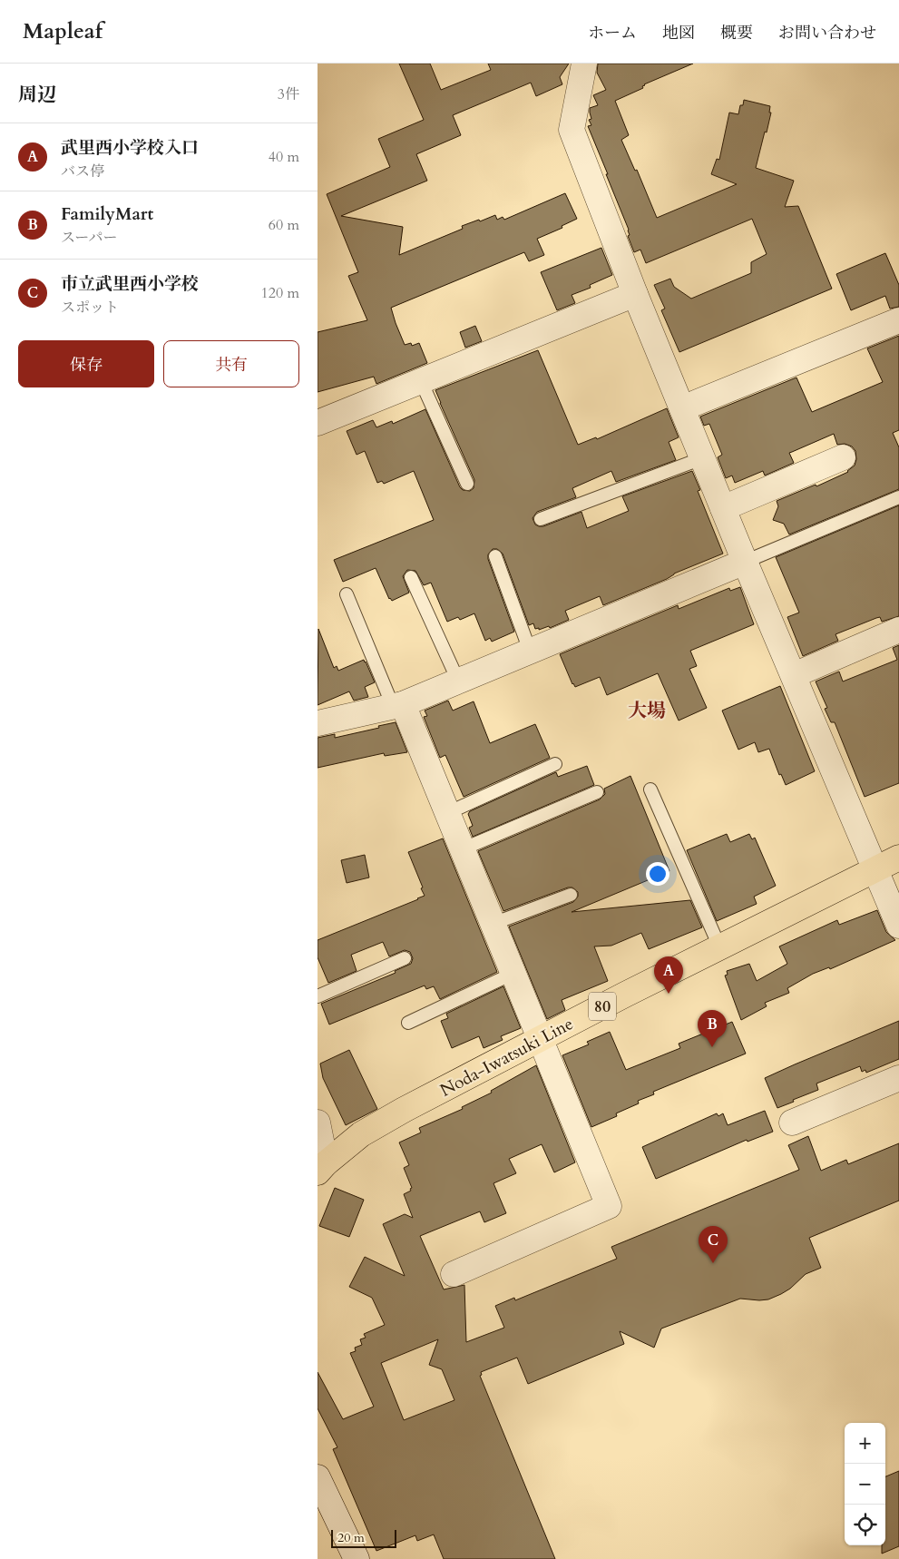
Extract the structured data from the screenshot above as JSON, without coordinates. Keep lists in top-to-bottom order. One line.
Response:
{"streets":{"main road":["80","Noda-Iwatsuki Line"]},"districts":["大場"],"scale_bar":"20 m","page":{"header":"Mapleaf","nav":["ホーム","地図","概要","お問い合わせ"],"heading":["周辺","3件"],"list":[{"mark":"A","name":"武里西小学校入口","note":"バス停","value":"40 m"},{"mark":"B","name":"FamilyMart","note":"スーパー","value":"60 m"},{"mark":"C","name":"市立武里西小学校","note":"スポット","value":"120 m"}],"buttons":["保存","共有"],"pins":["A","B","C"],"map_buttons":["+","−"],"scale":"20 m"}}
